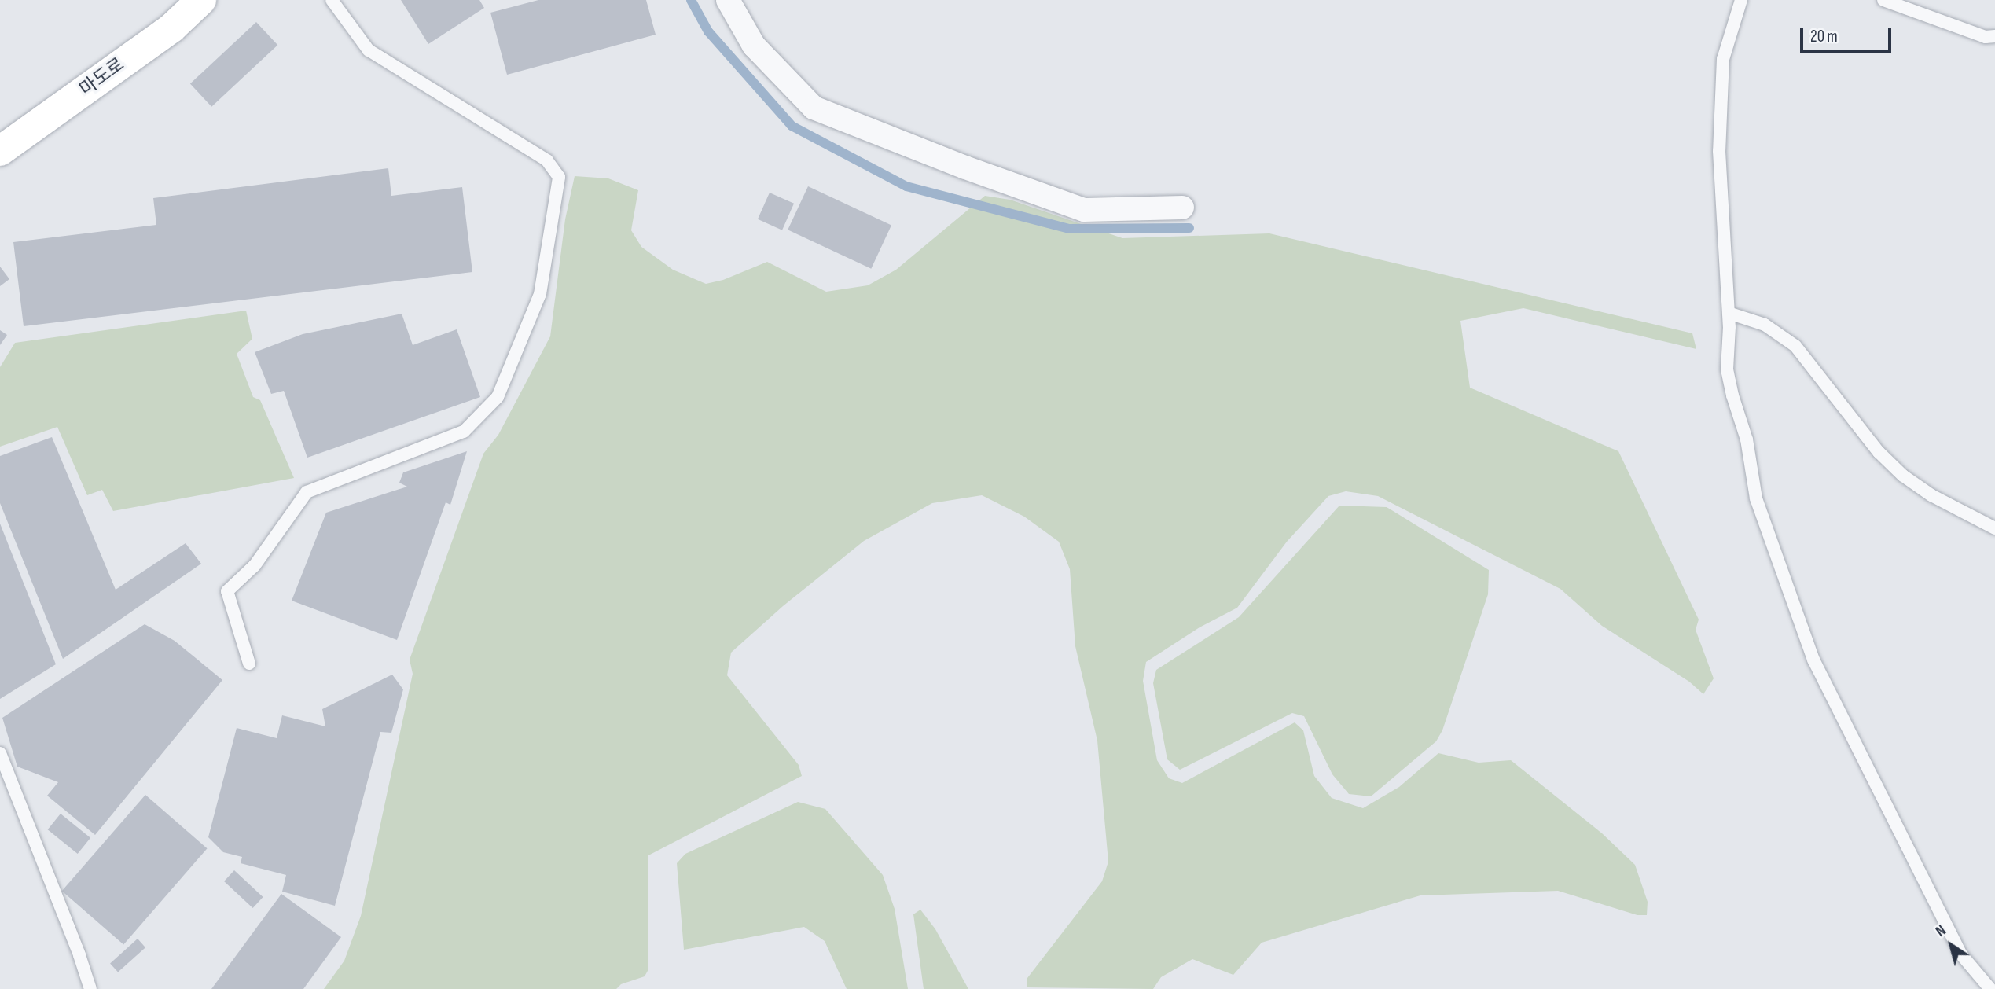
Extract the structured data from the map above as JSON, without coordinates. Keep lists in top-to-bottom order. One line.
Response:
{"streets":{"main road":["마도로"]},"scale_bar":"20 m","north":"top left"}
